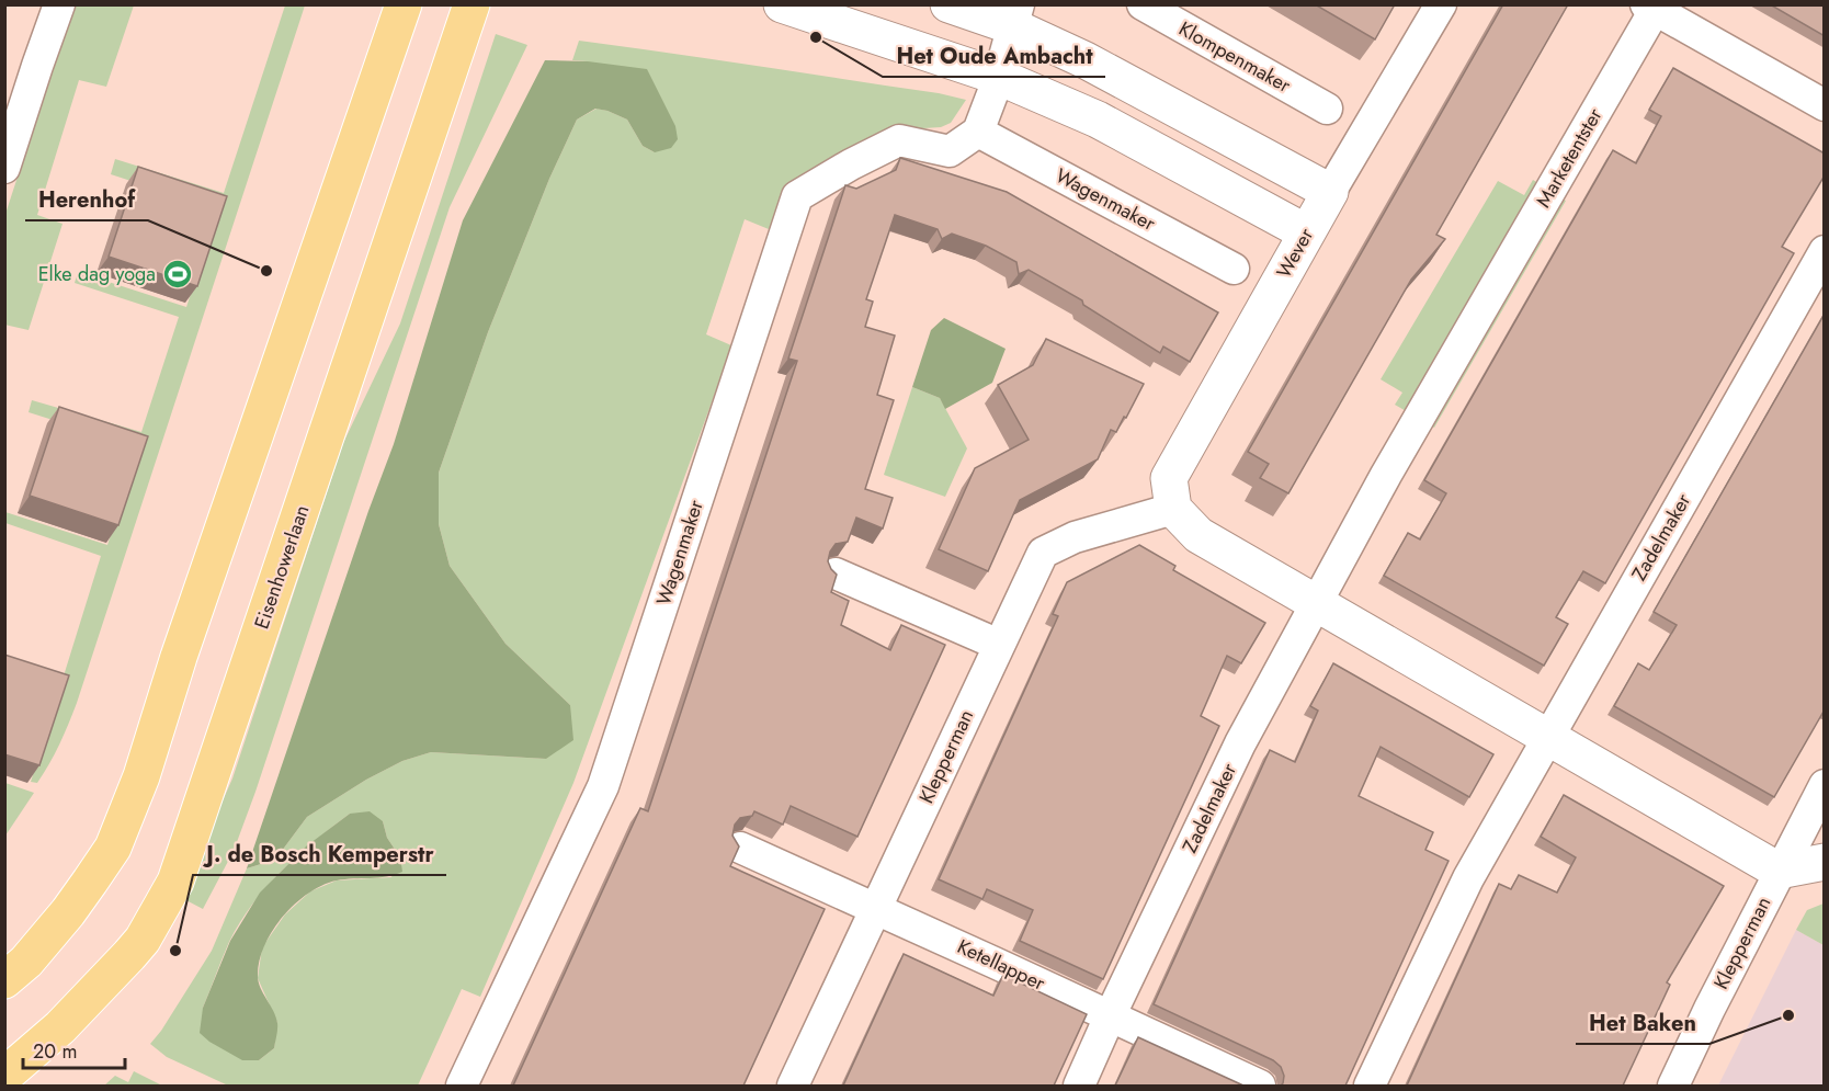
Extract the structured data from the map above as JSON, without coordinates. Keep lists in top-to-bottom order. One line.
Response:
{"streets":{"main road":["Eisenhowerlaan"],"street":["Klompenmaker","Marketentster","Wagenmaker","Wever","Zadelmaker","Klepperman","Ketellapper"]},"crossings":[["Marketentster","Zadelmaker"],["Wever","Klepperman"],["Zadelmaker","Ketellapper"],["Klepperman","Ketellapper"]],"places":{"other":["Het Oude Ambacht","Herenhof","J. de Bosch Kemperstr","Het Baken"],"sports":["Elke dag yoga"]},"scale_bar":"20 m"}
